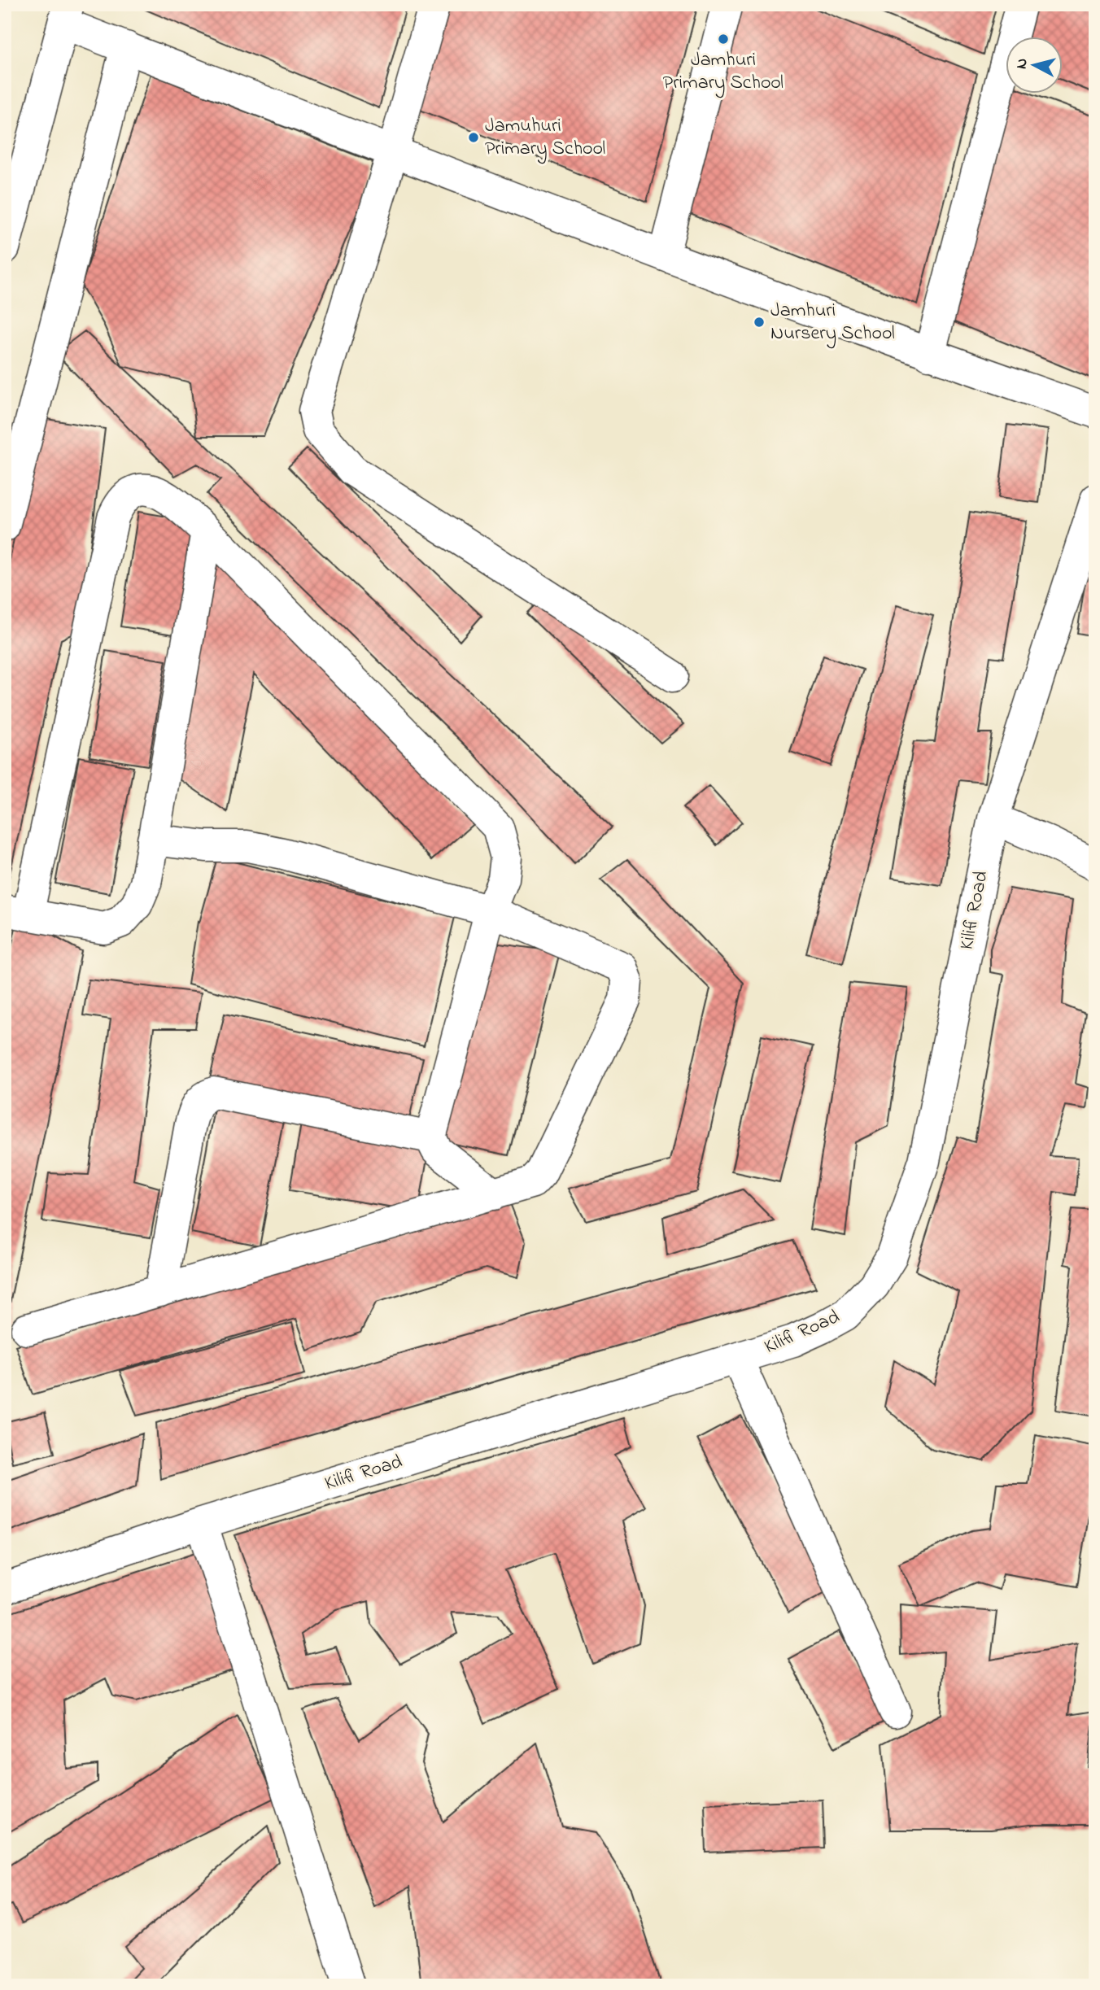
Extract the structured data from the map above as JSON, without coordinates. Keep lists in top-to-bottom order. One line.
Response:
{"streets":{"street":["Kilifi Road"]},"places":["Jamhuri Primary School","Jamuhuri Primary School","Jamhuri Nursery School"],"north":"left"}
